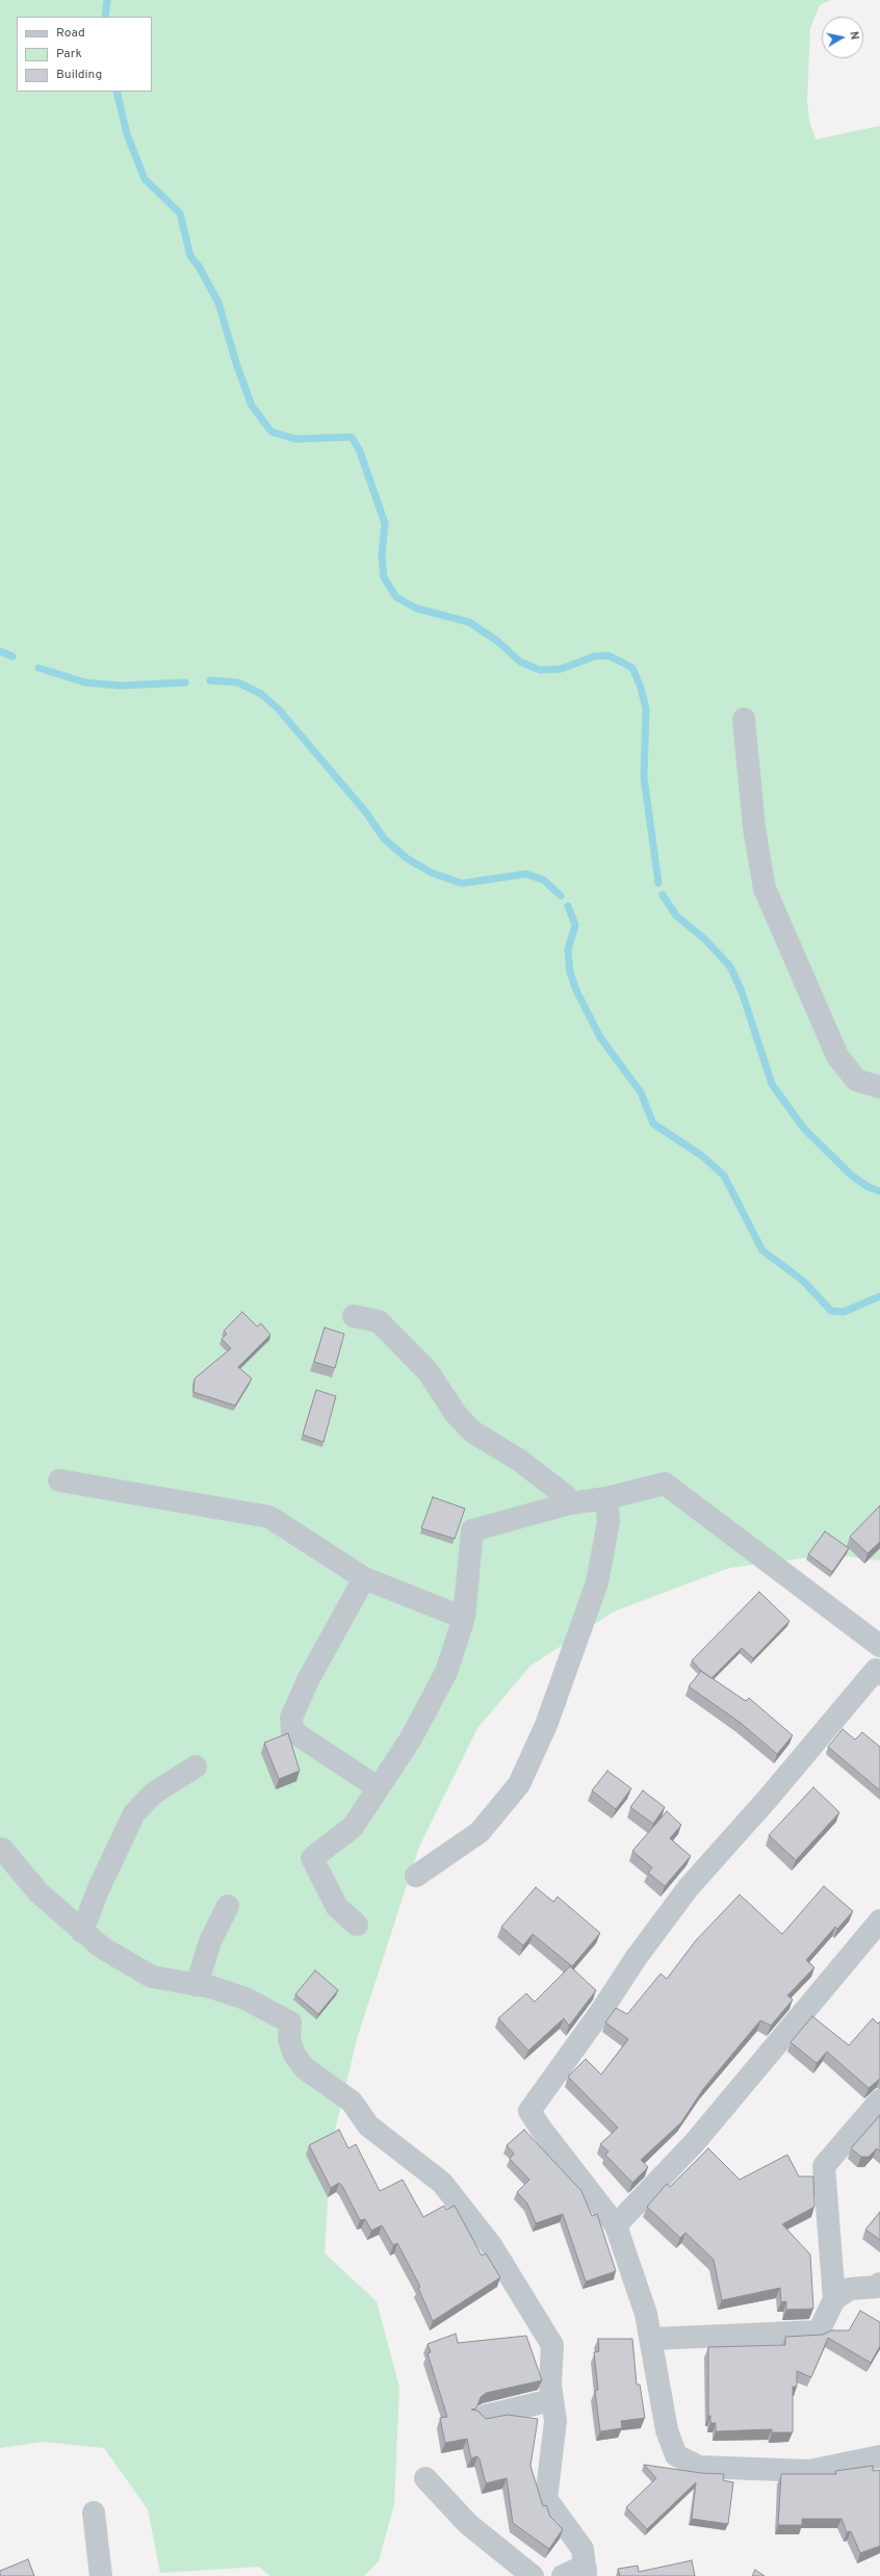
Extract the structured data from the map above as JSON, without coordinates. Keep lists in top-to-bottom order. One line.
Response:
{"legend":["Road","Park","Building"],"north":"right"}
